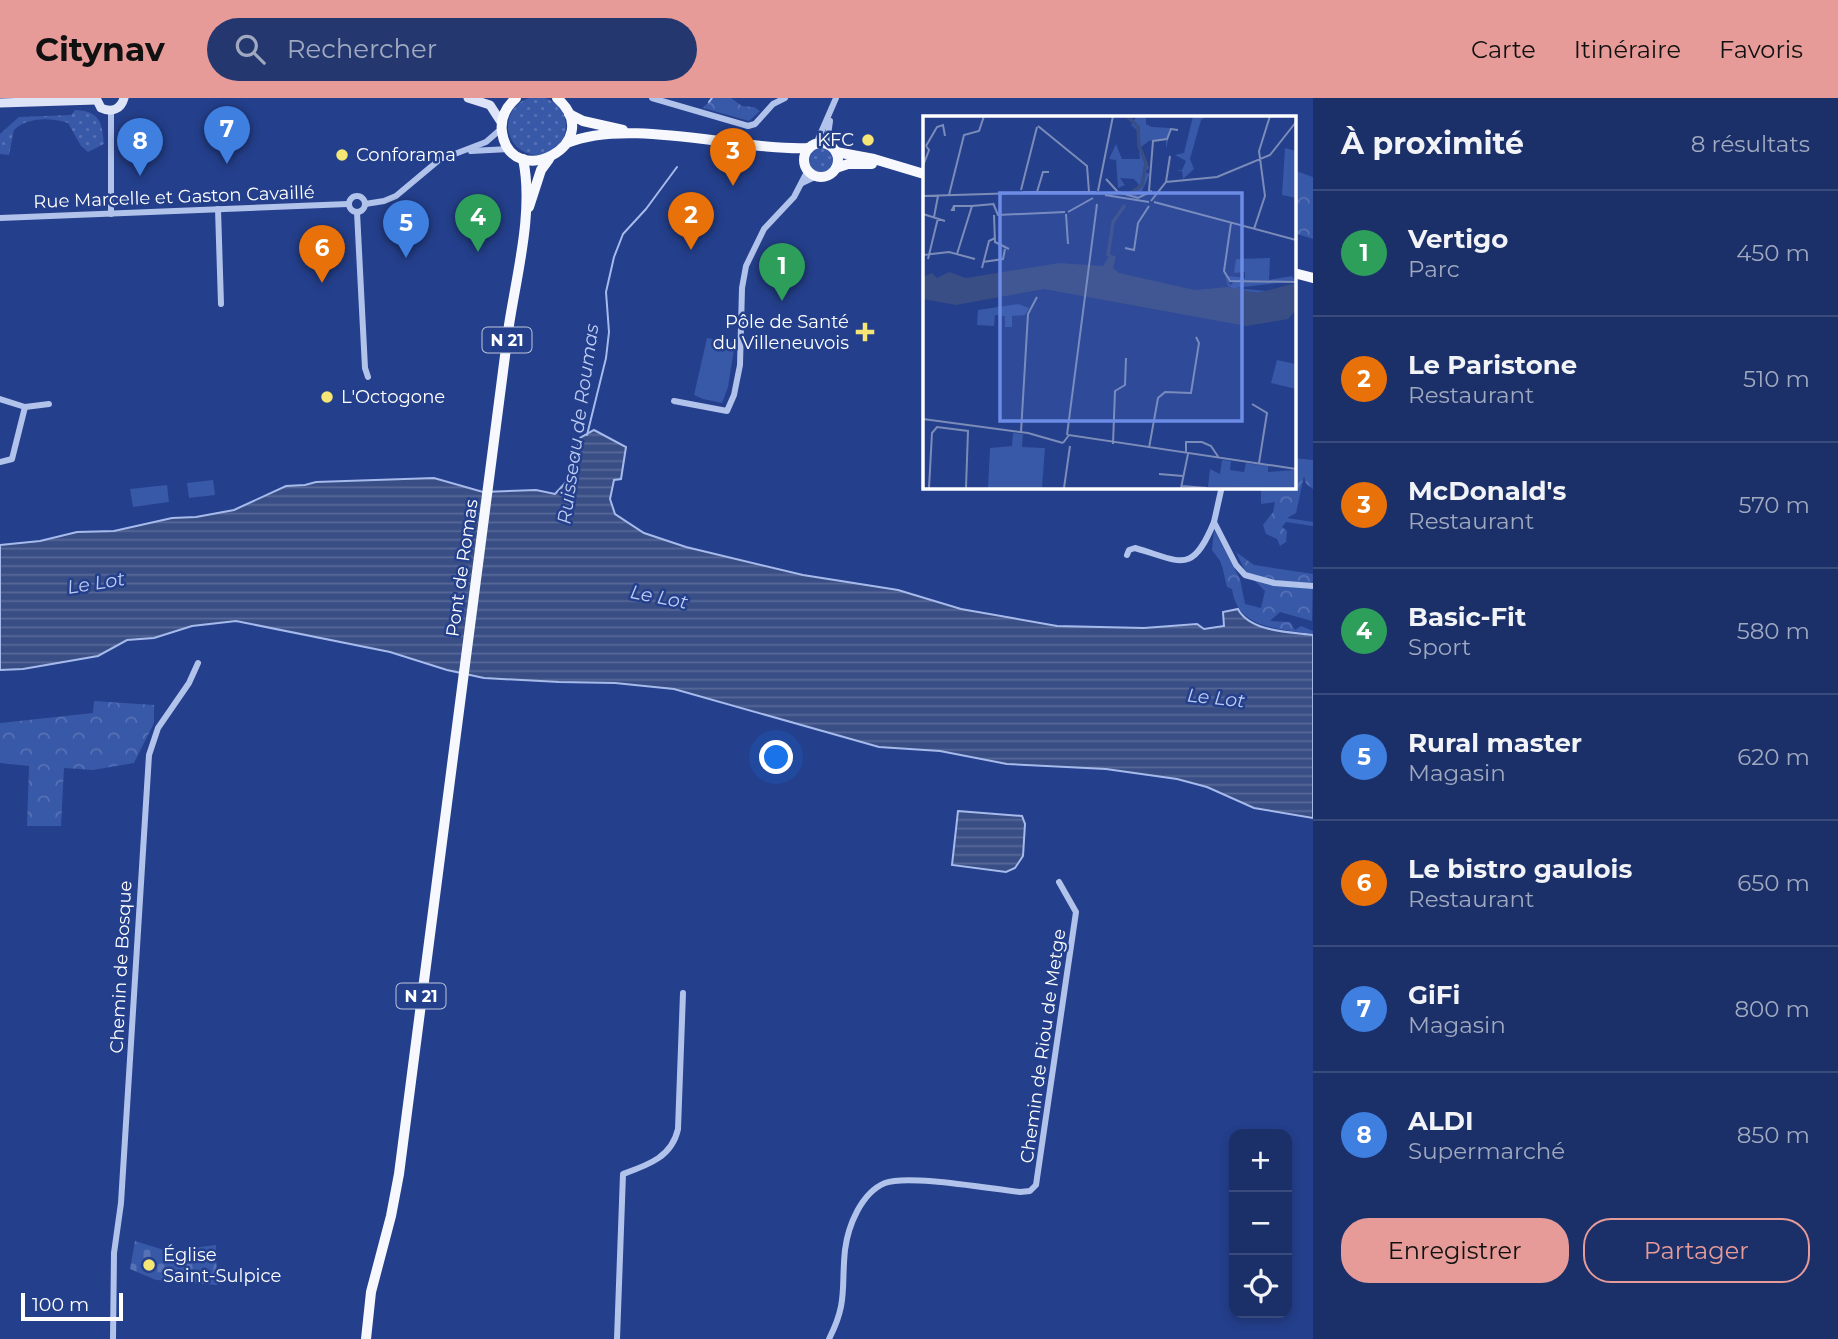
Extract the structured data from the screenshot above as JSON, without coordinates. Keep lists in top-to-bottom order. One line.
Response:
{"streets":{"main road":["N 21","Pont de Romas"],"street":["Rue Marcelle et Gaston Cavaillé","Chemin de Bosque","Chemin de Riou de Metge"]},"crossings":[["N 21","Pont de Romas"]],"water":["Ruisseau de Roumas","Le Lot"],"places":{"other":["KFC","Conforama","L'Octogone","Église Saint-Sulpice"],"health":["Pôle de Santé du Villeneuvois"]},"scale_bar":"100 m","page":{"header":"Citynav","search":"Rechercher","nav":["Carte","Itinéraire","Favoris"],"heading":["À proximité","8 résultats"],"pins":["7","8","3","2","4","5","6","1"],"list":[{"mark":"1","name":"Vertigo","note":"Parc","value":"450 m"},{"mark":"2","name":"Le Paristone","note":"Restaurant","value":"510 m"},{"mark":"3","name":"McDonald's","note":"Restaurant","value":"570 m"},{"mark":"4","name":"Basic-Fit","note":"Sport","value":"580 m"},{"mark":"5","name":"Rural master","note":"Magasin","value":"620 m"},{"mark":"6","name":"Le bistro gaulois","note":"Restaurant","value":"650 m"},{"mark":"7","name":"GiFi","note":"Magasin","value":"800 m"},{"mark":"8","name":"ALDI","note":"Supermarché","value":"850 m"}],"map_buttons":["+","−"],"buttons":["Enregistrer","Partager"],"scale":"100 m"}}
